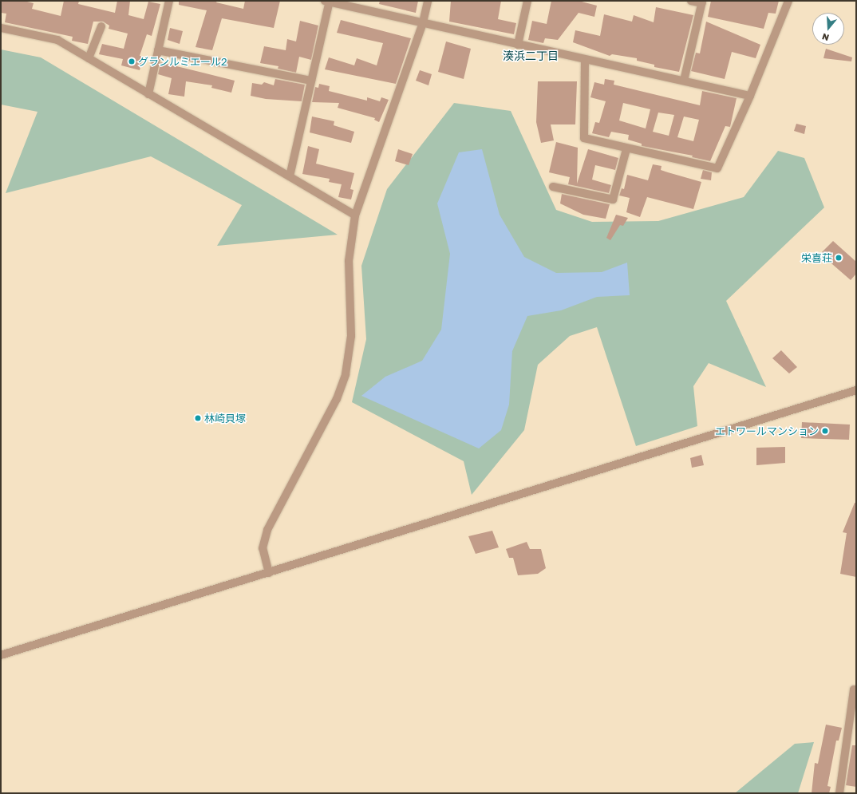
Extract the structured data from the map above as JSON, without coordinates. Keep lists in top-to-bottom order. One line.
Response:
{"districts":["湊浜二丁目"],"places":["グランルミエール2","栄喜荘","林崎貝塚","エトワールマンション"],"north":"bottom"}
